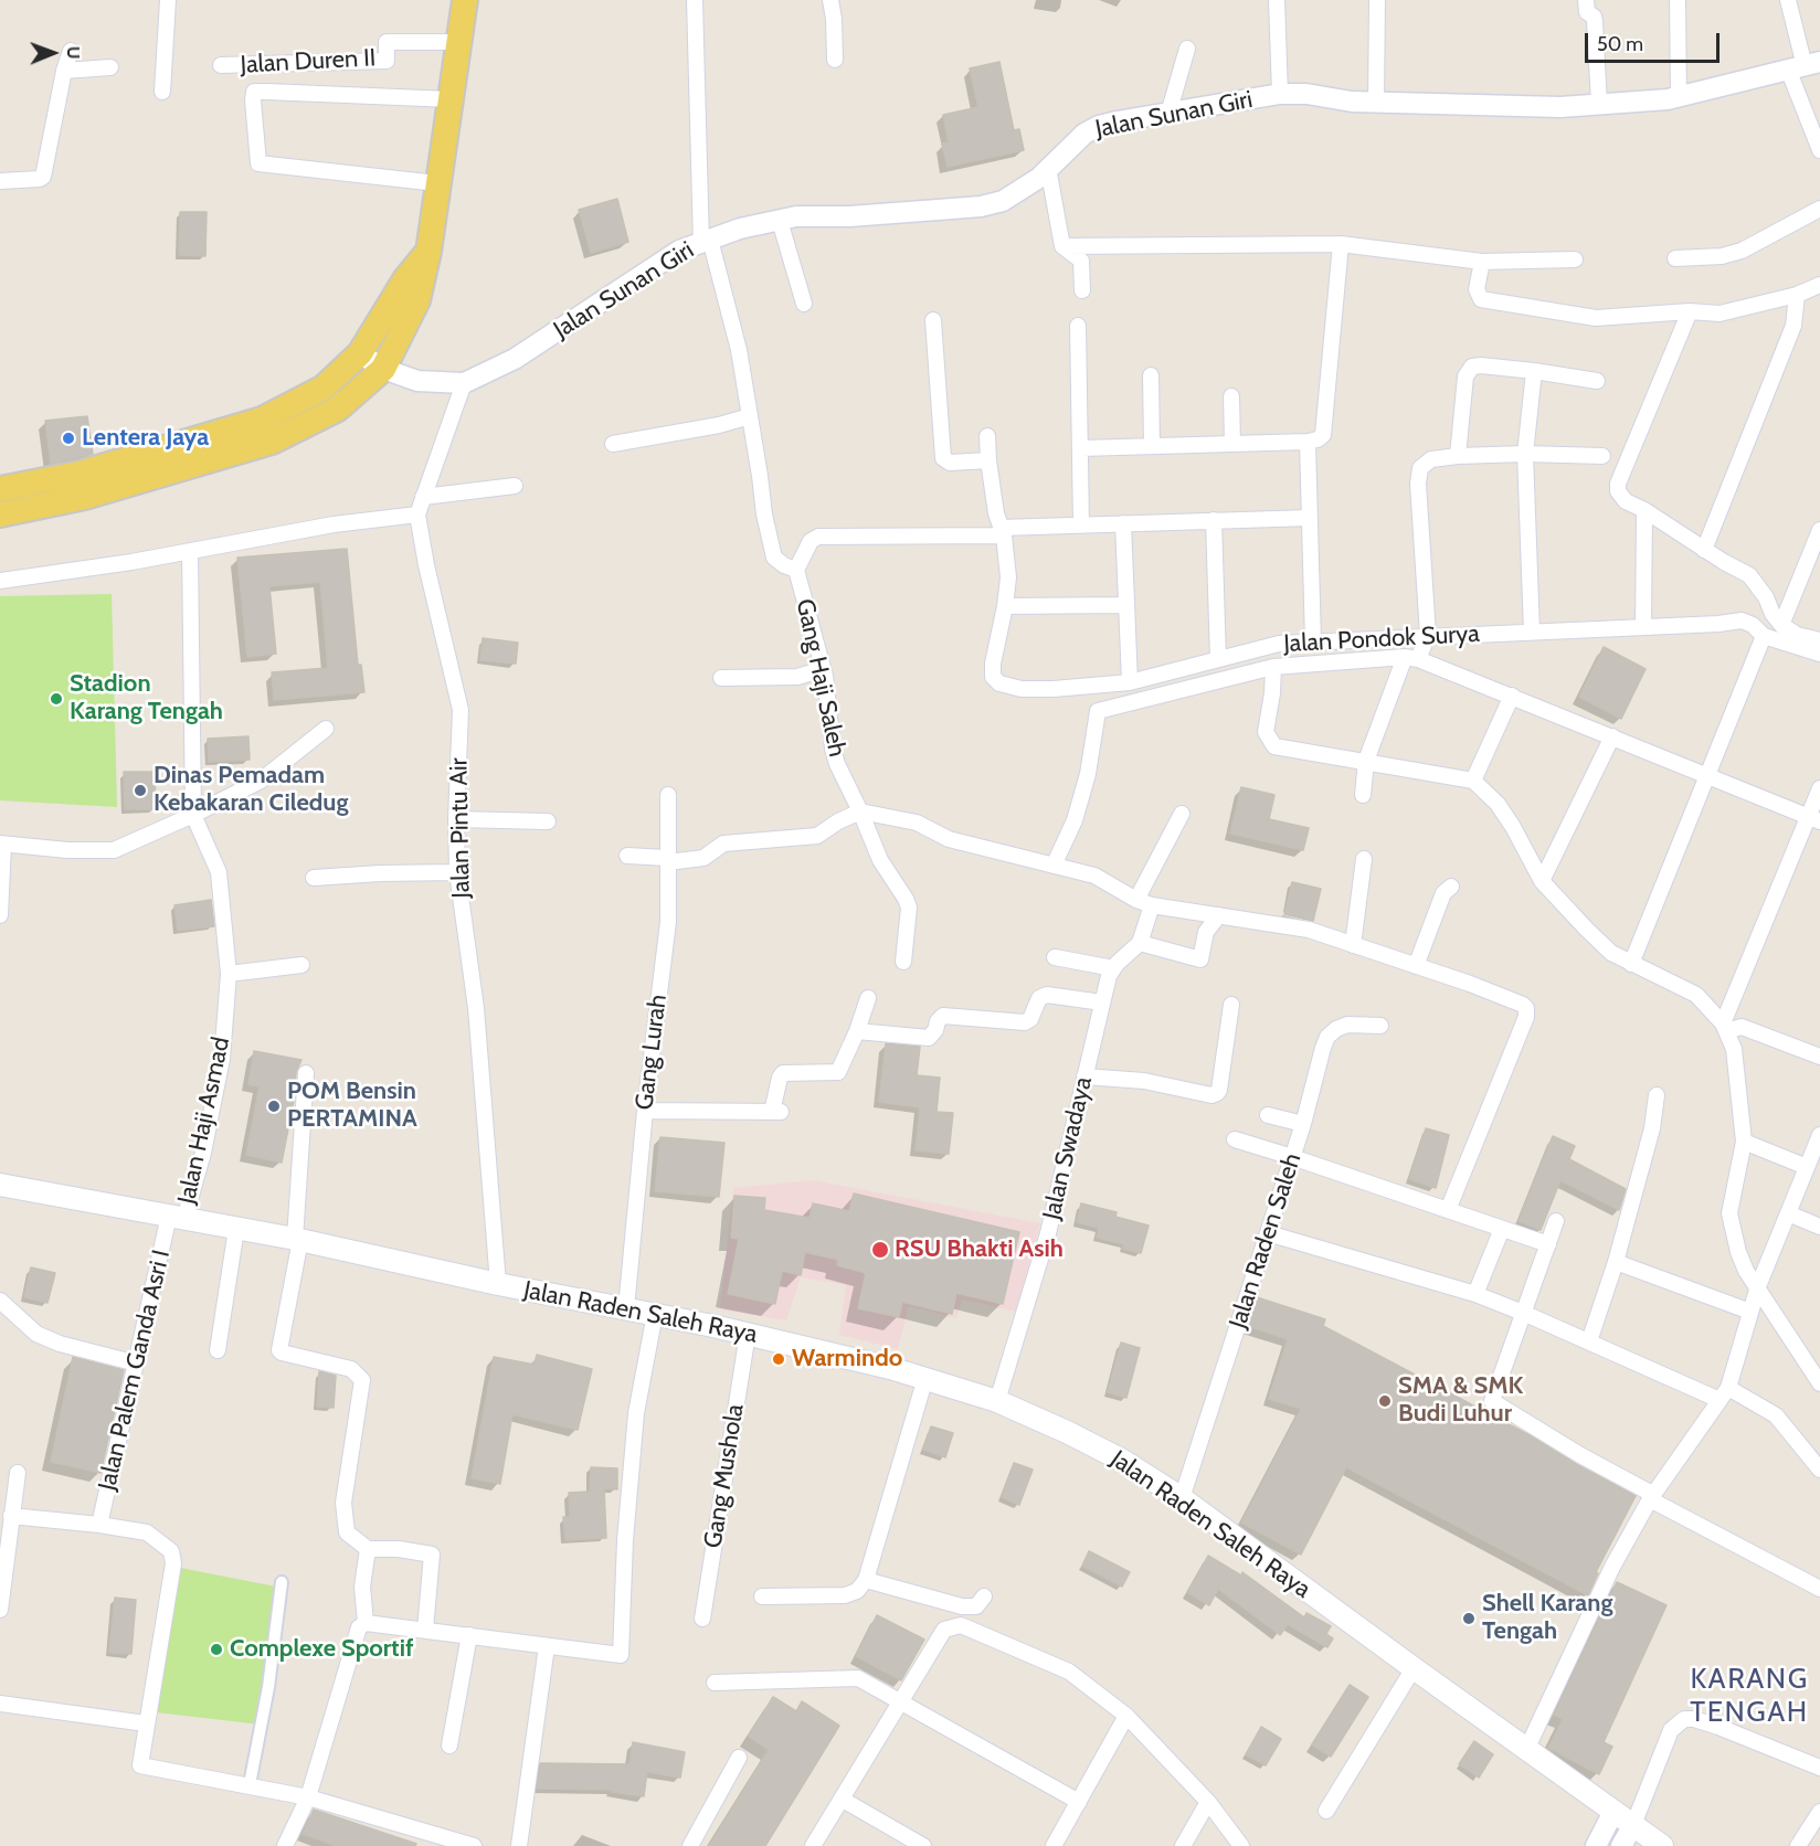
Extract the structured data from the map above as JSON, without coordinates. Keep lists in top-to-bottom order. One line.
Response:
{"streets":{"main road":["Jalan Raden Saleh Raya"],"street":["Jalan Duren II","Jalan Sunan Giri","Jalan Pondok Surya","Gang Haji Saleh","Jalan Pintu Air","Gang Lurah","Jalan Haji Asmad","Jalan Swadaya","Jalan Raden Saleh","Jalan Palem Ganda Asri I","Gang Mushola"]},"crossings":[["Jalan Sunan Giri","Gang Haji Saleh"],["Jalan Sunan Giri","Jalan Pintu Air"],["Jalan Pintu Air","Jalan Raden Saleh Raya"],["Gang Lurah","Jalan Raden Saleh Raya"],["Jalan Haji Asmad","Jalan Raden Saleh Raya"],["Jalan Haji Asmad","Jalan Palem Ganda Asri I"],["Jalan Swadaya","Jalan Raden Saleh Raya"],["Jalan Raden Saleh","Jalan Raden Saleh Raya"],["Jalan Raden Saleh Raya","Jalan Palem Ganda Asri I"],["Jalan Raden Saleh Raya","Gang Mushola"]],"districts":["KARANG TENGAH"],"places":["Lentera Jaya","Stadion Karang Tengah","Dinas Pemadam Kebakaran Ciledug","POM Bensin PERTAMINA","RSU Bhakti Asih","Warmindo","SMA & SMK Budi Luhur","Shell Karang Tengah","Complexe Sportif"],"scale_bar":"50 m","north":"right"}
